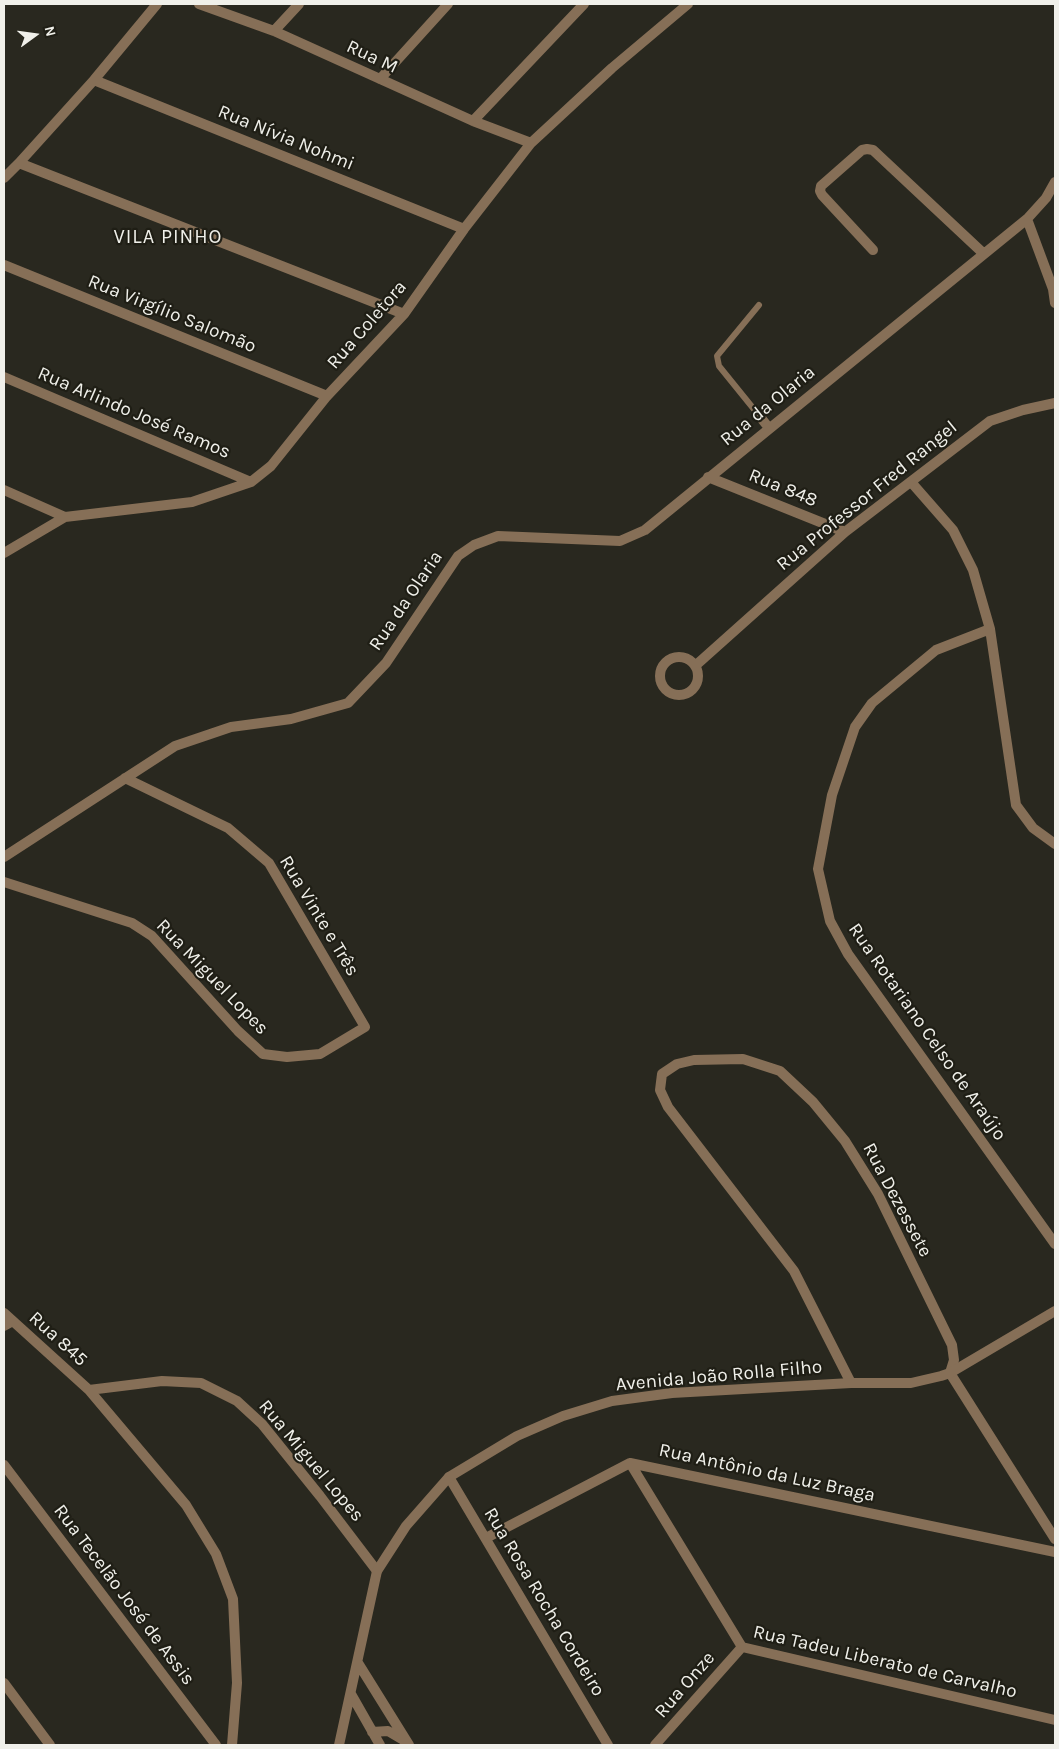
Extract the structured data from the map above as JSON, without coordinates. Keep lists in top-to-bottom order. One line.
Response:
{"streets":{"street":["Rua M","Rua Nívia Nohmi","Rua Virgílio Salomão","Rua Coletora","Rua da Olaria","Rua Arlindo José Ramos","Rua 848","Rua Professor Fred Rangel","Rua Vinte e Três","Rua Miguel Lopes","Rua Rotariano Celso de Araújo","Rua Dezessete","Rua 845","Avenida João Rolla Filho","Rua Antônio da Luz Braga","Rua Tecelão José de Assis","Rua Rosa Rocha Cordeiro","Rua Tadeu Liberato de Carvalho","Rua Onze"]},"crossings":[["Rua M","Rua Coletora"],["Rua Nívia Nohmi","Rua Coletora"],["Rua Virgílio Salomão","Rua Coletora"],["Rua Coletora","Rua Arlindo José Ramos"],["Rua da Olaria","Rua 848"],["Rua da Olaria","Rua Vinte e Três"],["Rua 848","Rua Professor Fred Rangel"],["Rua Vinte e Três","Rua Miguel Lopes"],["Rua Miguel Lopes","Rua 845"],["Rua Miguel Lopes","Avenida João Rolla Filho"],["Rua Dezessete","Avenida João Rolla Filho"],["Avenida João Rolla Filho","Rua Rosa Rocha Cordeiro"],["Rua Antônio da Luz Braga","Rua Rosa Rocha Cordeiro"],["Rua Antônio da Luz Braga","Rua Tadeu Liberato de Carvalho"],["Rua Tadeu Liberato de Carvalho","Rua Onze"]],"districts":["VILA PINHO"],"north":"right"}
